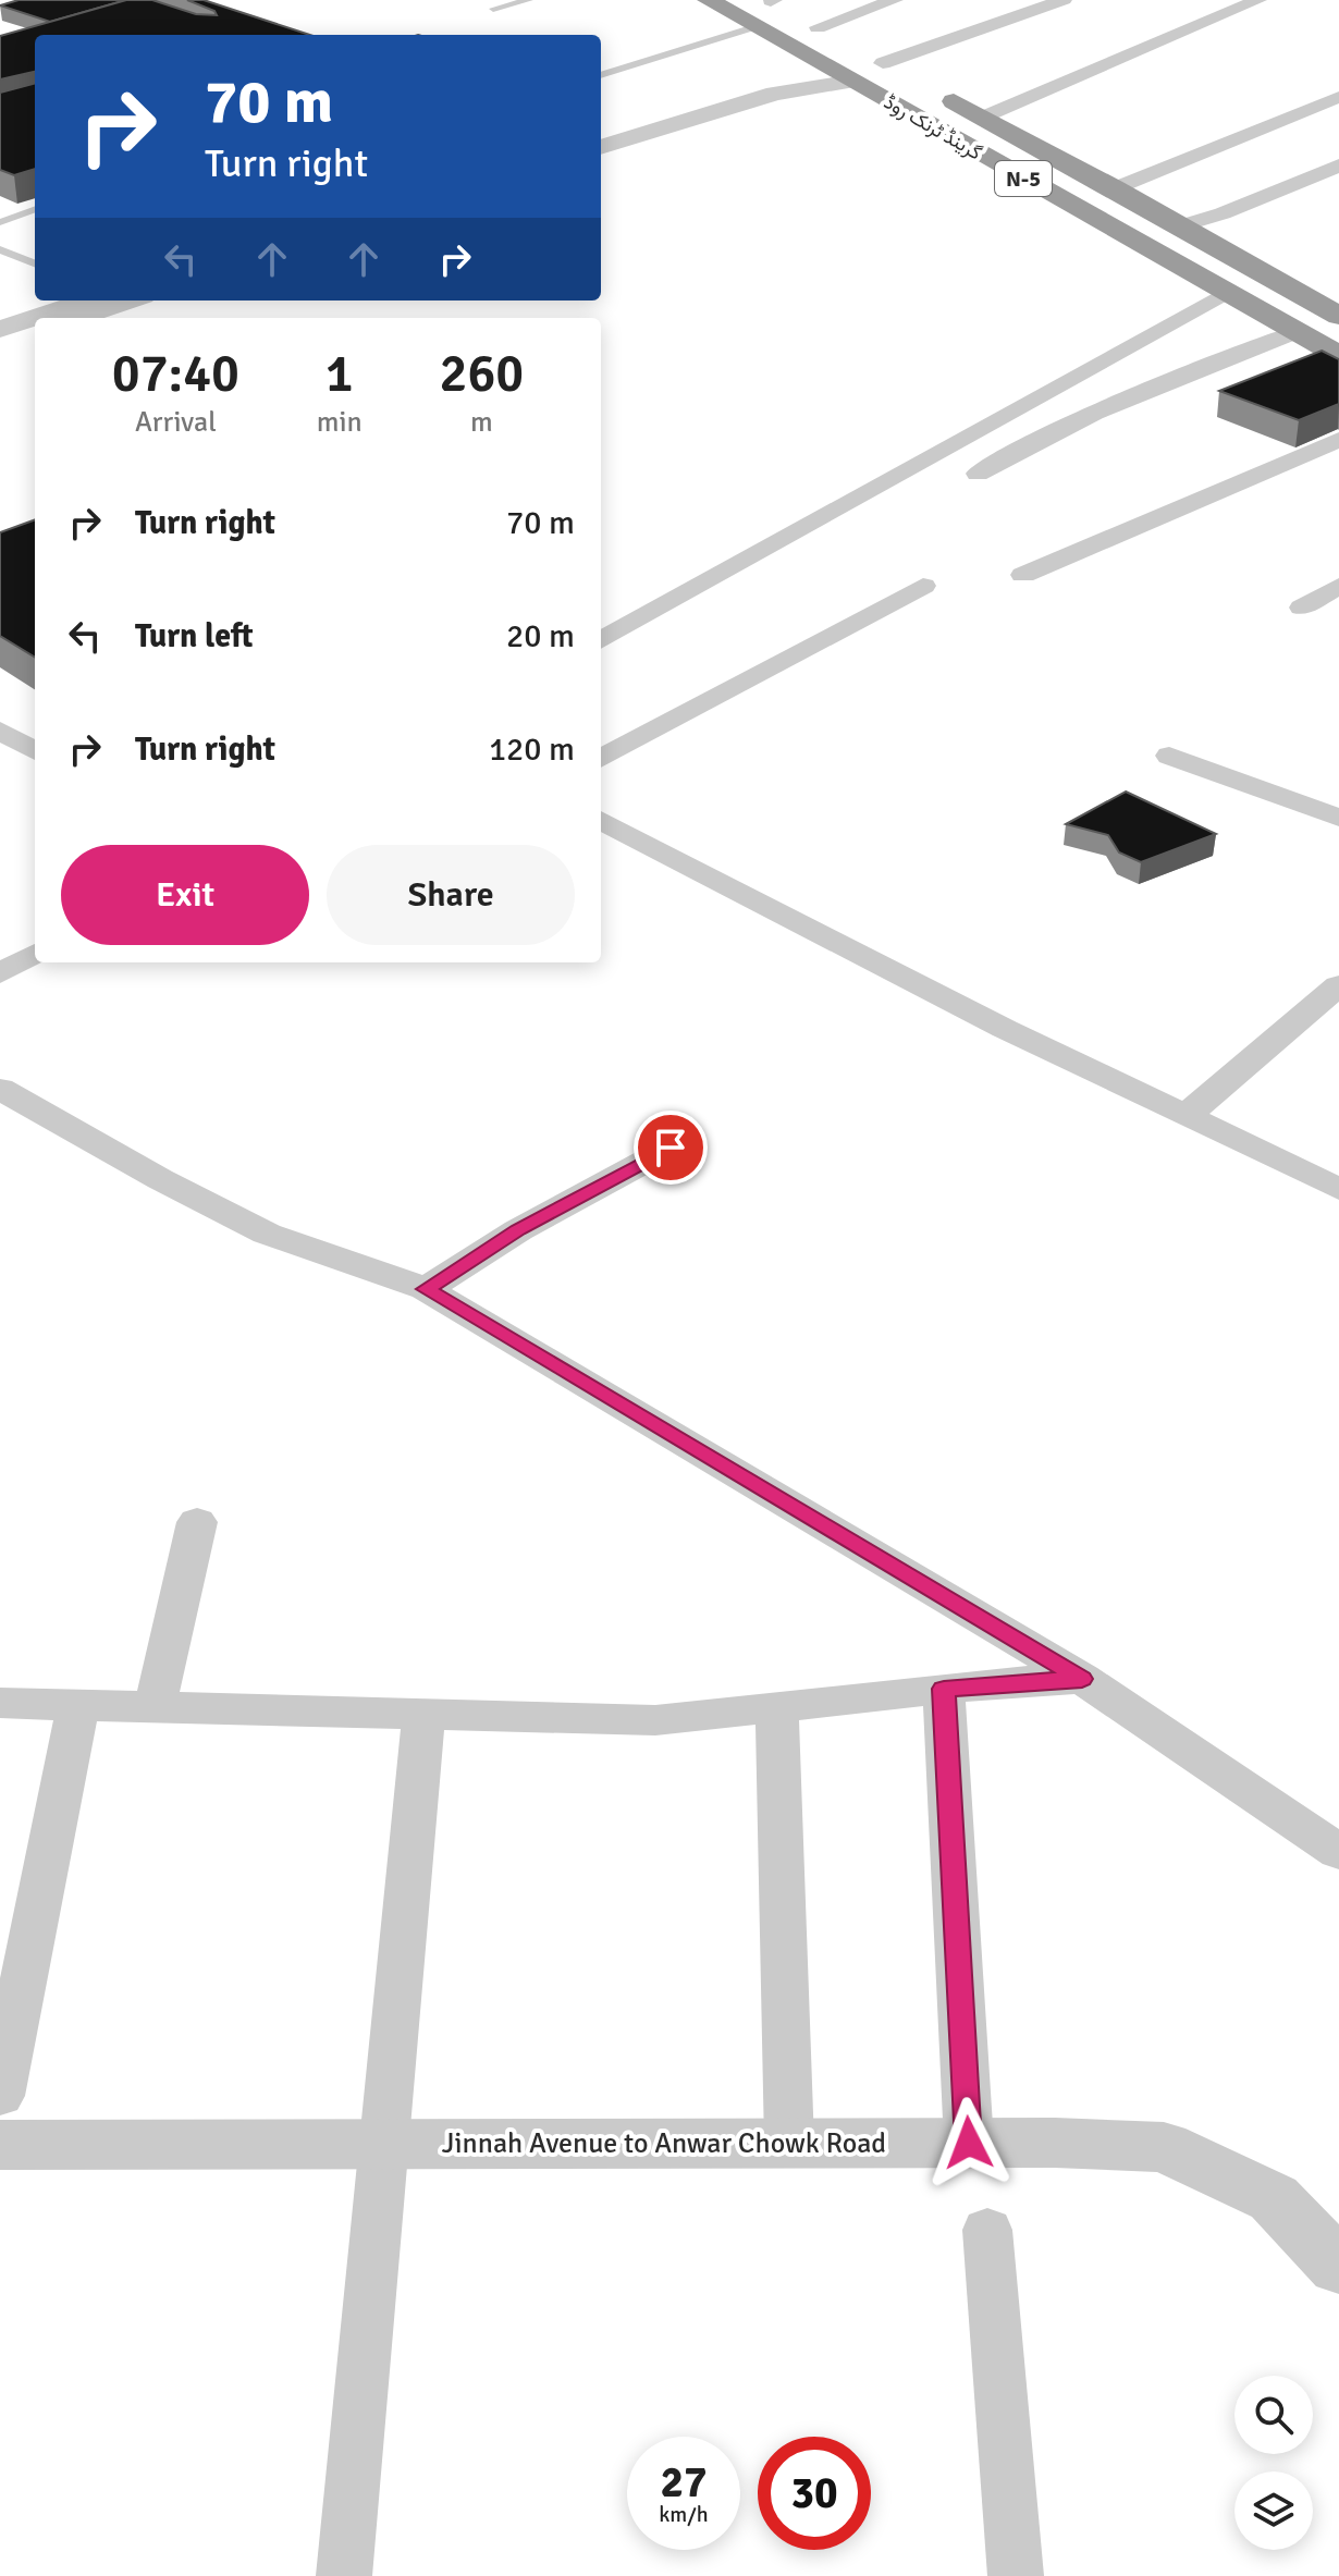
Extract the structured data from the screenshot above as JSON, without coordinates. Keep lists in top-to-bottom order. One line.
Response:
{"streets":{"highway":["گرینڈ ٹرنک روڈ","N-5"],"street":["Jinnah Avenue to Anwar Chowk Road"]},"page":{"turn":["70 m","Turn right"],"eta":["07:40","Arrival","1","min","260","m"],"list":[{"name":"Turn right","value":"70 m"},{"name":"Turn left","value":"20 m"},{"name":"Turn right","value":"120 m"}],"buttons":["Exit","Share"],"speed":"27 km/h","limit":"30"}}
